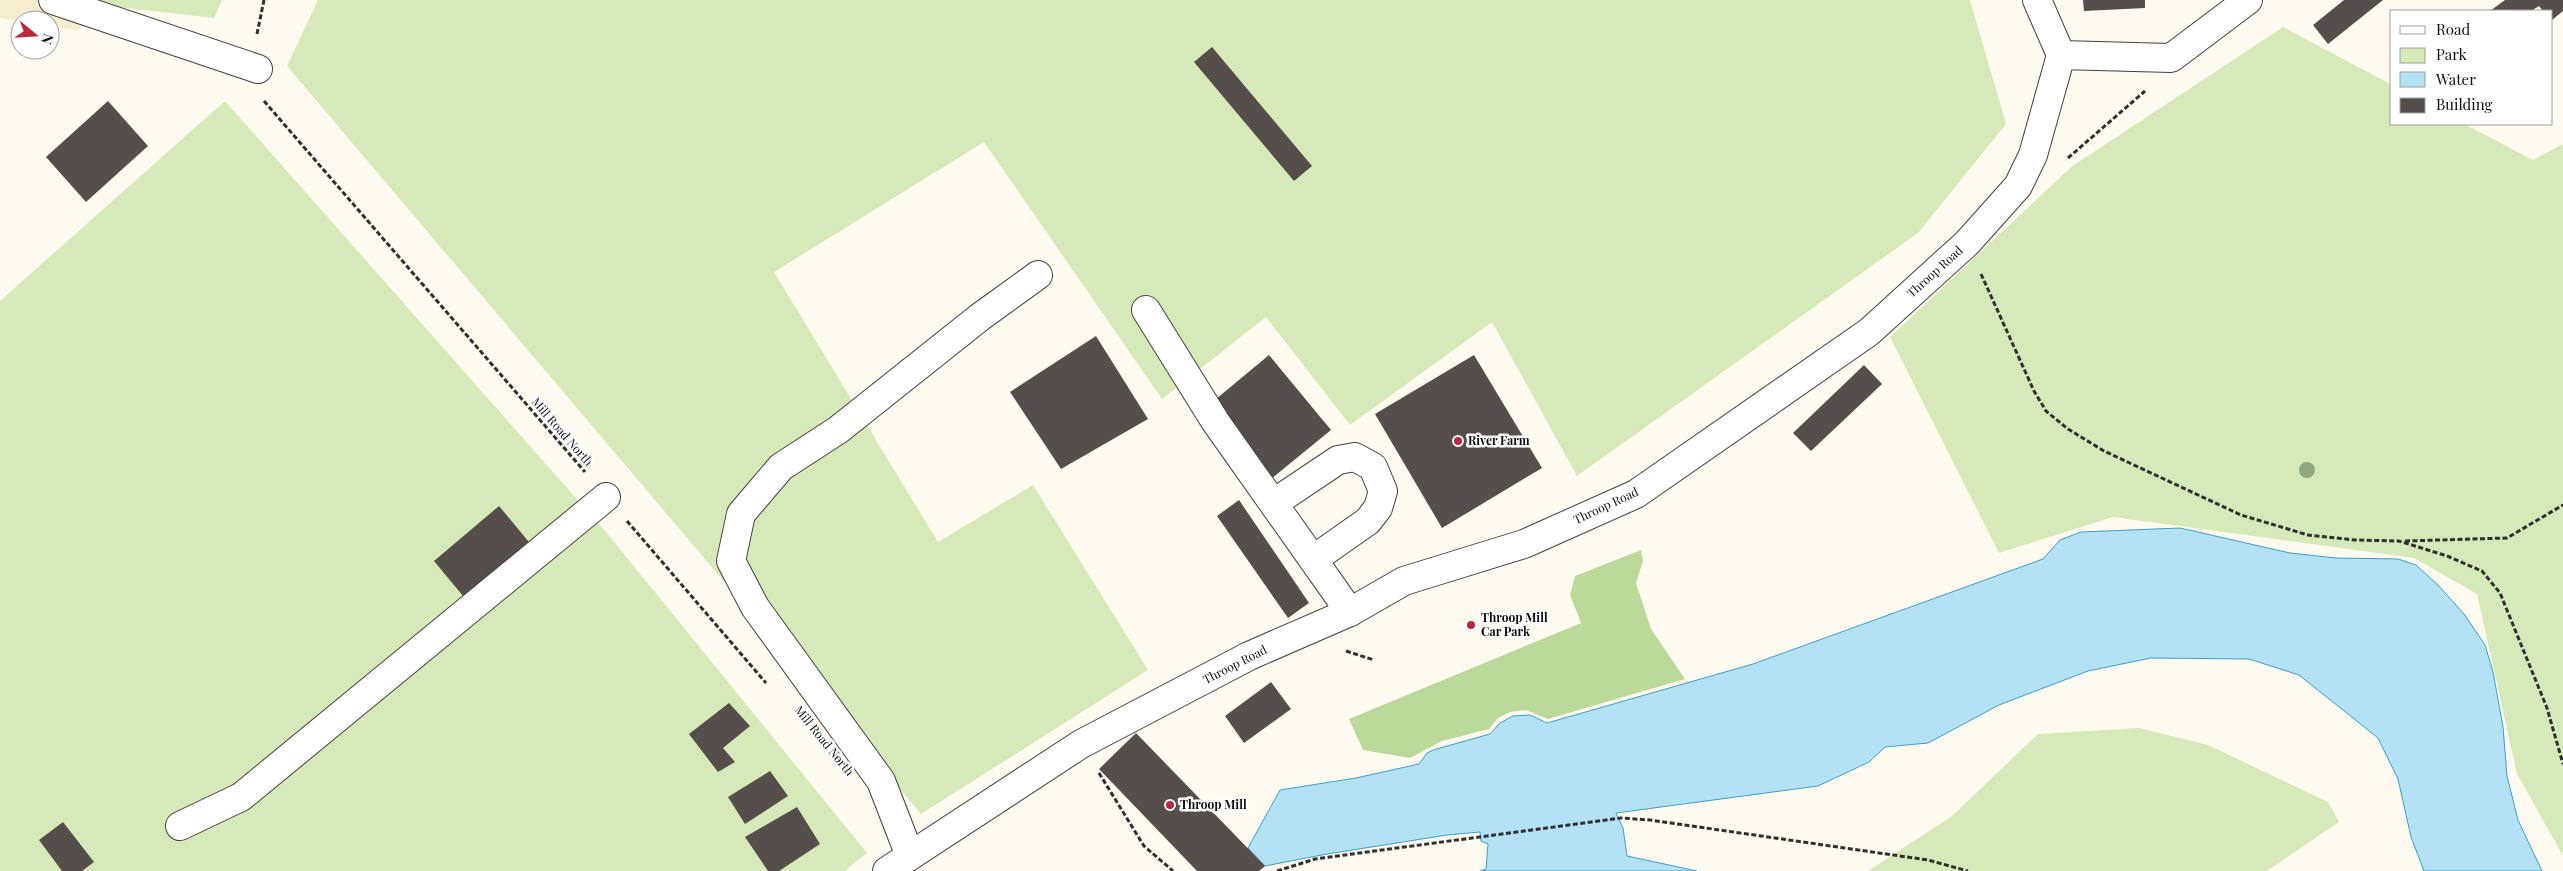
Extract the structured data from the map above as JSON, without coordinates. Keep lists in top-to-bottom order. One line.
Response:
{"streets":{"street":["Throop Road"],"path":["Mill Road North"]},"places":["River Farm","Throop Mill Car Park","Throop Mill"],"legend":["Road","Park","Water","Building"],"north":"right"}
